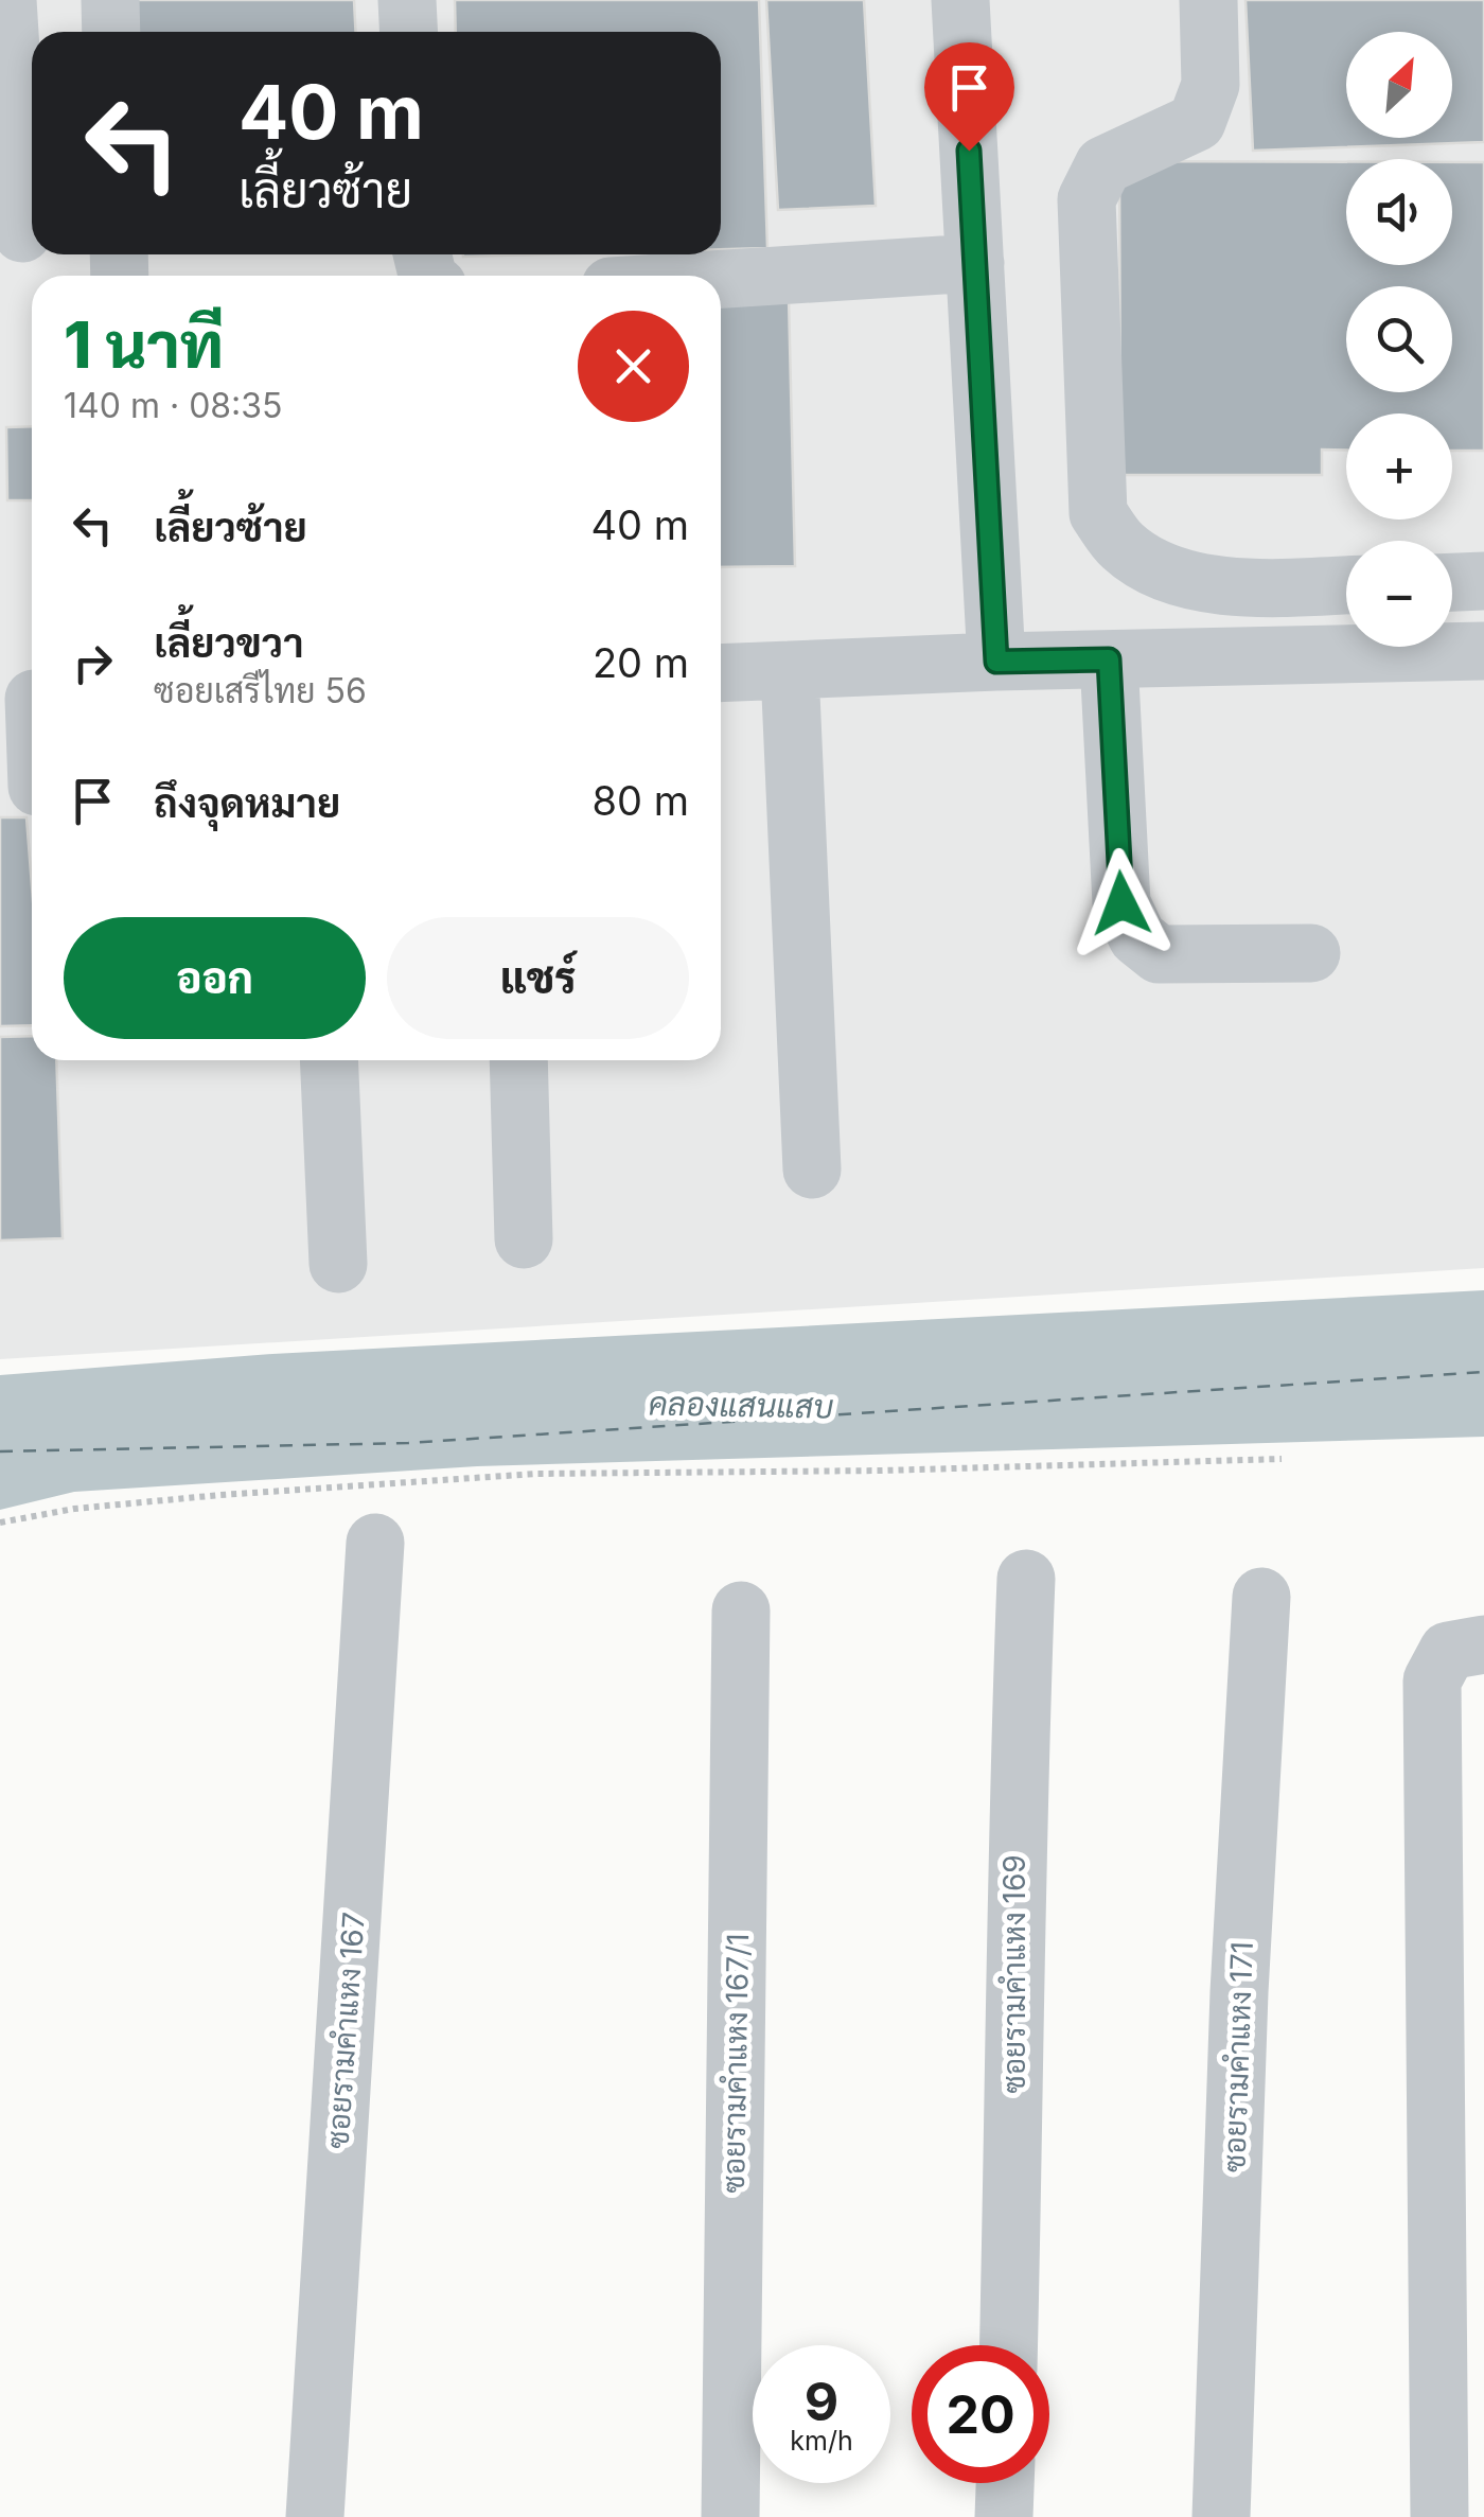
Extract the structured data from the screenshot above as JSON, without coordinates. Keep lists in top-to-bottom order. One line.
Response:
{"streets":{"street":["ซอยรามคำแหง 169","ซอยรามคำแหง 167","ซอยรามคำแหง 171","ซอยรามคำแหง 167/1"]},"water":["คลองแสนแสบ"],"north":"top right","page":{"map_buttons":["+","−"],"turn":["40 m","เลี้ยวซ้าย"],"heading":["1 นาที","140 m · 08:35"],"list":[{"name":"เลี้ยวซ้าย","value":"40 m"},{"name":"เลี้ยวขวา","note":"ซอยเสรีไทย 56","value":"20 m"},{"name":"ถึงจุดหมาย","value":"80 m"}],"buttons":["ออก","แชร์"],"speed":"9 km/h","limit":"20"}}
